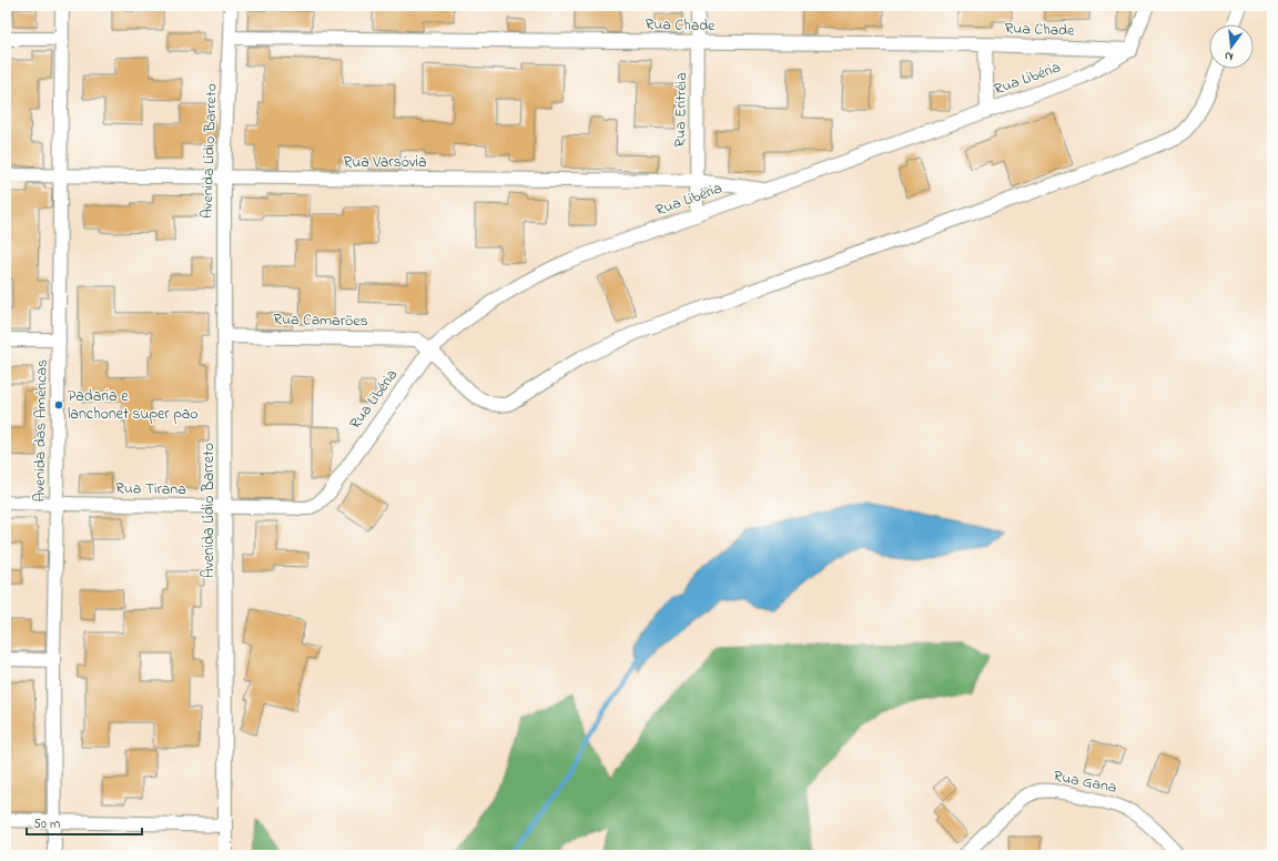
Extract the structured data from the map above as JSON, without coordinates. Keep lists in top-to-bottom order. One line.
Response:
{"streets":{"street":["Rua Chade","Rua Libéria","Rua Eritréia","Avenida Lídio Barreto","Rua Varsóvia","Rua Camarões","Avenida das Américas","Rua Tirana","Rua Gana"]},"crossings":[["Rua Chade","Rua Libéria"],["Rua Chade","Rua Eritréia"],["Rua Chade","Avenida Lídio Barreto"],["Rua Libéria","Rua Eritréia"],["Rua Libéria","Rua Varsóvia"],["Rua Libéria","Rua Camarões"],["Rua Libéria","Rua Tirana"],["Rua Eritréia","Rua Varsóvia"],["Avenida Lídio Barreto","Rua Varsóvia"],["Avenida Lídio Barreto","Rua Camarões"],["Avenida Lídio Barreto","Rua Tirana"],["Rua Varsóvia","Avenida das Américas"],["Avenida das Américas","Rua Tirana"]],"places":["Padaria e lanchonet super pao"],"scale_bar":"50 m","north":"bottom"}
